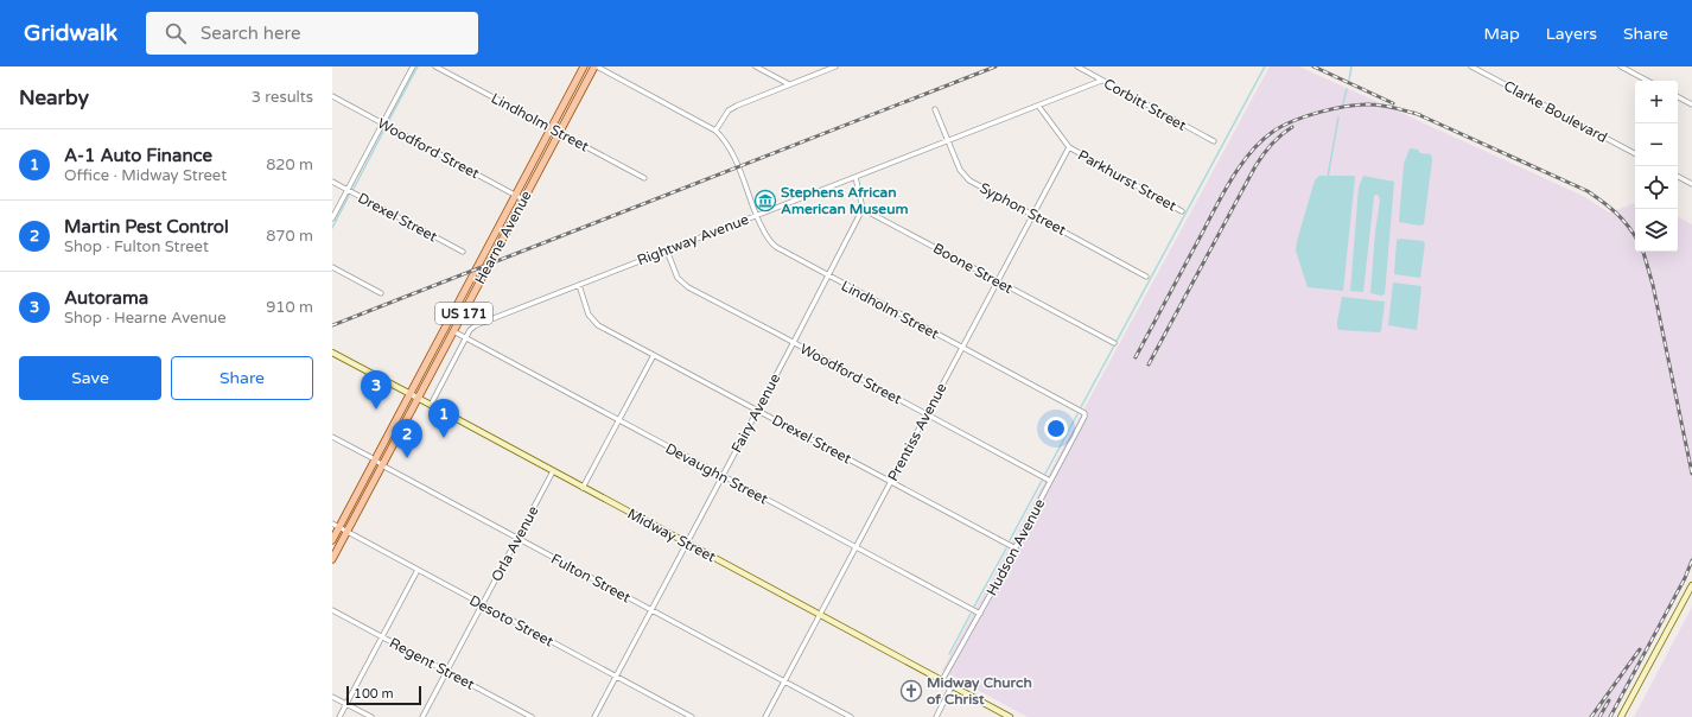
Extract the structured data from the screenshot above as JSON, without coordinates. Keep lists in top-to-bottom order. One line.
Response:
{"streets":{"main road":["Hearne Avenue","US 171"],"street":["Corbitt Street","Clarke Boulevard","Lindholm Street","Woodford Street","Parkhurst Street","Syphon Street","Drexel Street","Rightway Avenue","Boone Street","Fairy Avenue","Prentiss Avenue","Devaughn Street","Midway Street","Orla Avenue","Hudson Avenue","Fulton Street","Desoto Street","Regent Street"]},"crossings":[["Corbitt Street","Rightway Avenue"],["Lindholm Street","Hearne Avenue"],["Lindholm Street","Rightway Avenue"],["Lindholm Street","Fairy Avenue"],["Lindholm Street","Prentiss Avenue"],["Lindholm Street","Hudson Avenue"],["Woodford Street","Hearne Avenue"],["Woodford Street","Rightway Avenue"],["Woodford Street","Fairy Avenue"],["Woodford Street","Prentiss Avenue"],["Woodford Street","Hudson Avenue"],["Parkhurst Street","Rightway Avenue"],["Parkhurst Street","Prentiss Avenue"],["Syphon Street","Rightway Avenue"],["Syphon Street","Prentiss Avenue"],["Drexel Street","Rightway Avenue"],["Drexel Street","Fairy Avenue"],["Drexel Street","Prentiss Avenue"],["Drexel Street","Hudson Avenue"],["Hearne Avenue","Devaughn Street"],["Hearne Avenue","Midway Street"],["Hearne Avenue","Fulton Street"],["Hearne Avenue","Desoto Street"],["Rightway Avenue","Devaughn Street"],["Rightway Avenue","Midway Street"],["Boone Street","Fairy Avenue"],["Boone Street","Prentiss Avenue"],["Fairy Avenue","Devaughn Street"],["Fairy Avenue","Midway Street"],["Fairy Avenue","Fulton Street"],["Fairy Avenue","Desoto Street"],["Prentiss Avenue","Devaughn Street"],["Prentiss Avenue","Midway Street"],["Prentiss Avenue","Fulton Street"],["Devaughn Street","Hudson Avenue"],["Midway Street","Orla Avenue"],["Midway Street","Hudson Avenue"],["Orla Avenue","Fulton Street"],["Orla Avenue","Desoto Street"],["Orla Avenue","Regent Street"]],"places":{"museum":["Stephens African American Museum"],"church":["Midway Church of Christ"]},"scale_bar":"100 m","page":{"header":"Gridwalk","search":"Search here","nav":["Map","Layers","Share"],"heading":["Nearby","3 results"],"map_buttons":["+","−"],"list":[{"mark":"1","name":"A-1 Auto Finance","note":"Office · Midway Street","value":"820 m"},{"mark":"2","name":"Martin Pest Control","note":"Shop · Fulton Street","value":"870 m"},{"mark":"3","name":"Autorama","note":"Shop · Hearne Avenue","value":"910 m"}],"buttons":["Save","Share"],"pins":["3","1","2"],"scale":"100 m"}}
